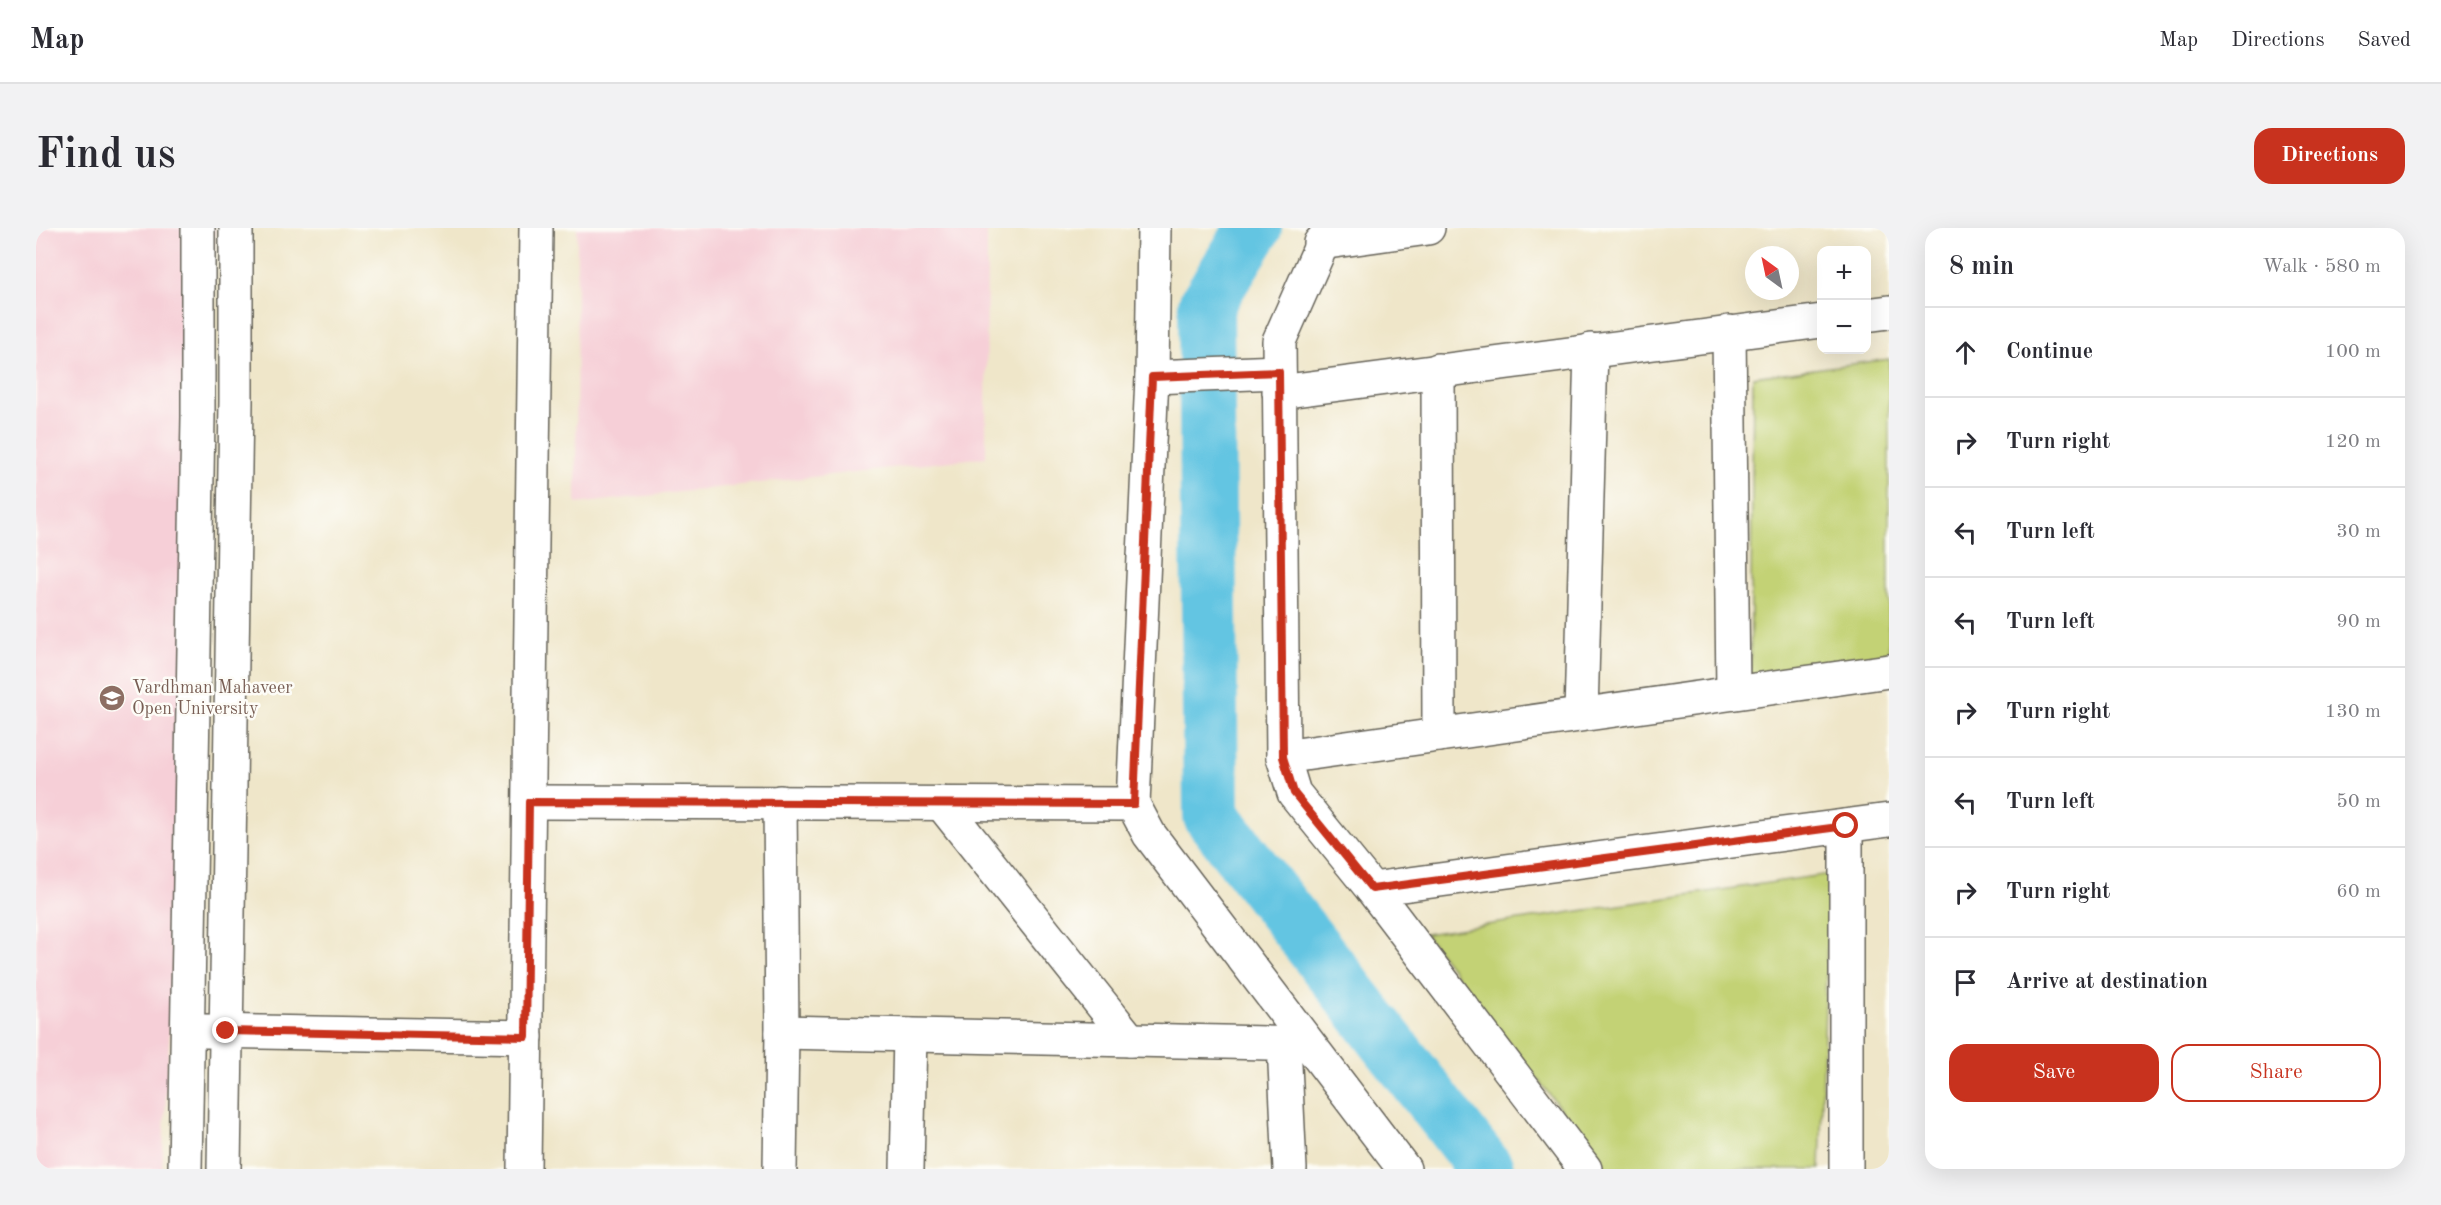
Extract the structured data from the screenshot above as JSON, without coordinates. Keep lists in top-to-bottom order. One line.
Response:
{"places":{"school or university":["Vardhman Mahaveer Open University"]},"north":"top left","page":{"header":"Map","nav":["Map","Directions","Saved"],"buttons":["Directions",["Save","Share"]],"title":"Find us","heading":["8 min","Walk · 580 m"],"map_buttons":["+","−"],"list":[["Continue","100 m"],["Turn right","120 m"],["Turn left","30 m"],["Turn left","90 m"],["Turn right","130 m"],["Turn left","50 m"],["Turn right","60 m"],"Arrive at destination"]}}
